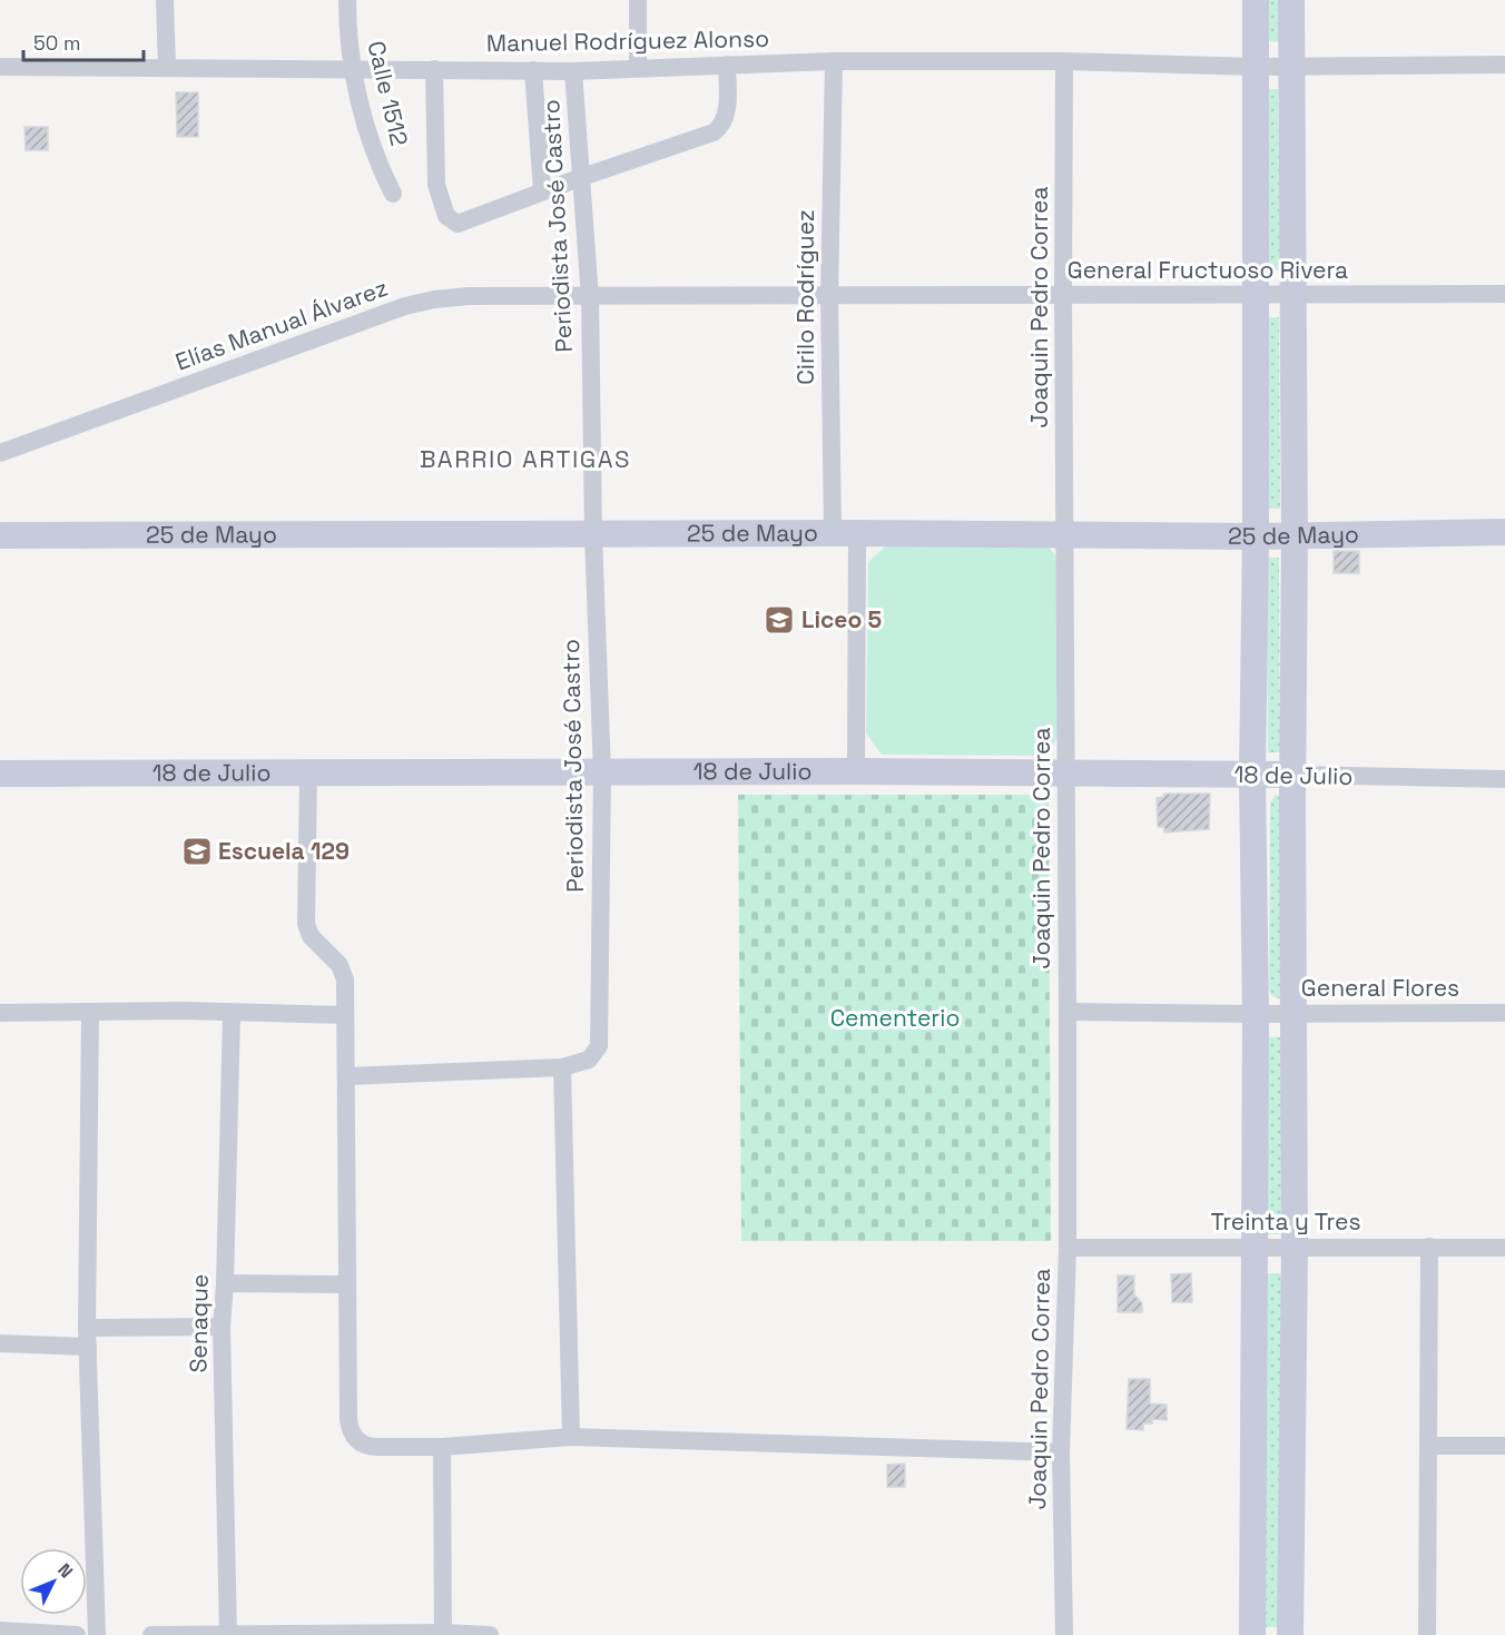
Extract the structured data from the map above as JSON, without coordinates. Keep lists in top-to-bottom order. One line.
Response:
{"streets":{"street":["Manuel Rodríguez Alonso","Calle 1512","Periodista José Castro","General Fructuoso Rivera","Cirilo Rodríguez","Joaquin Pedro Correa","Elías Manual Álvarez","25 de Mayo","18 de Julio","General Flores","Treinta y Tres","Senaque"]},"crossings":[["Manuel Rodríguez Alonso","Calle 1512"],["Manuel Rodríguez Alonso","Periodista José Castro"],["Manuel Rodríguez Alonso","Cirilo Rodríguez"],["Manuel Rodríguez Alonso","Joaquin Pedro Correa"],["Periodista José Castro","General Fructuoso Rivera"],["Periodista José Castro","Elías Manual Álvarez"],["Periodista José Castro","25 de Mayo"],["Periodista José Castro","18 de Julio"],["General Fructuoso Rivera","Cirilo Rodríguez"],["General Fructuoso Rivera","Joaquin Pedro Correa"],["General Fructuoso Rivera","Elías Manual Álvarez"],["Cirilo Rodríguez","25 de Mayo"],["Cirilo Rodríguez","18 de Julio"],["Joaquin Pedro Correa","25 de Mayo"],["Joaquin Pedro Correa","18 de Julio"],["Joaquin Pedro Correa","General Flores"],["Joaquin Pedro Correa","Treinta y Tres"]],"districts":["BARRIO ARTIGAS"],"parks":["Cementerio"],"places":{"school or university":["Liceo 5","Escuela 129"]},"scale_bar":"50 m","north":"top right"}
